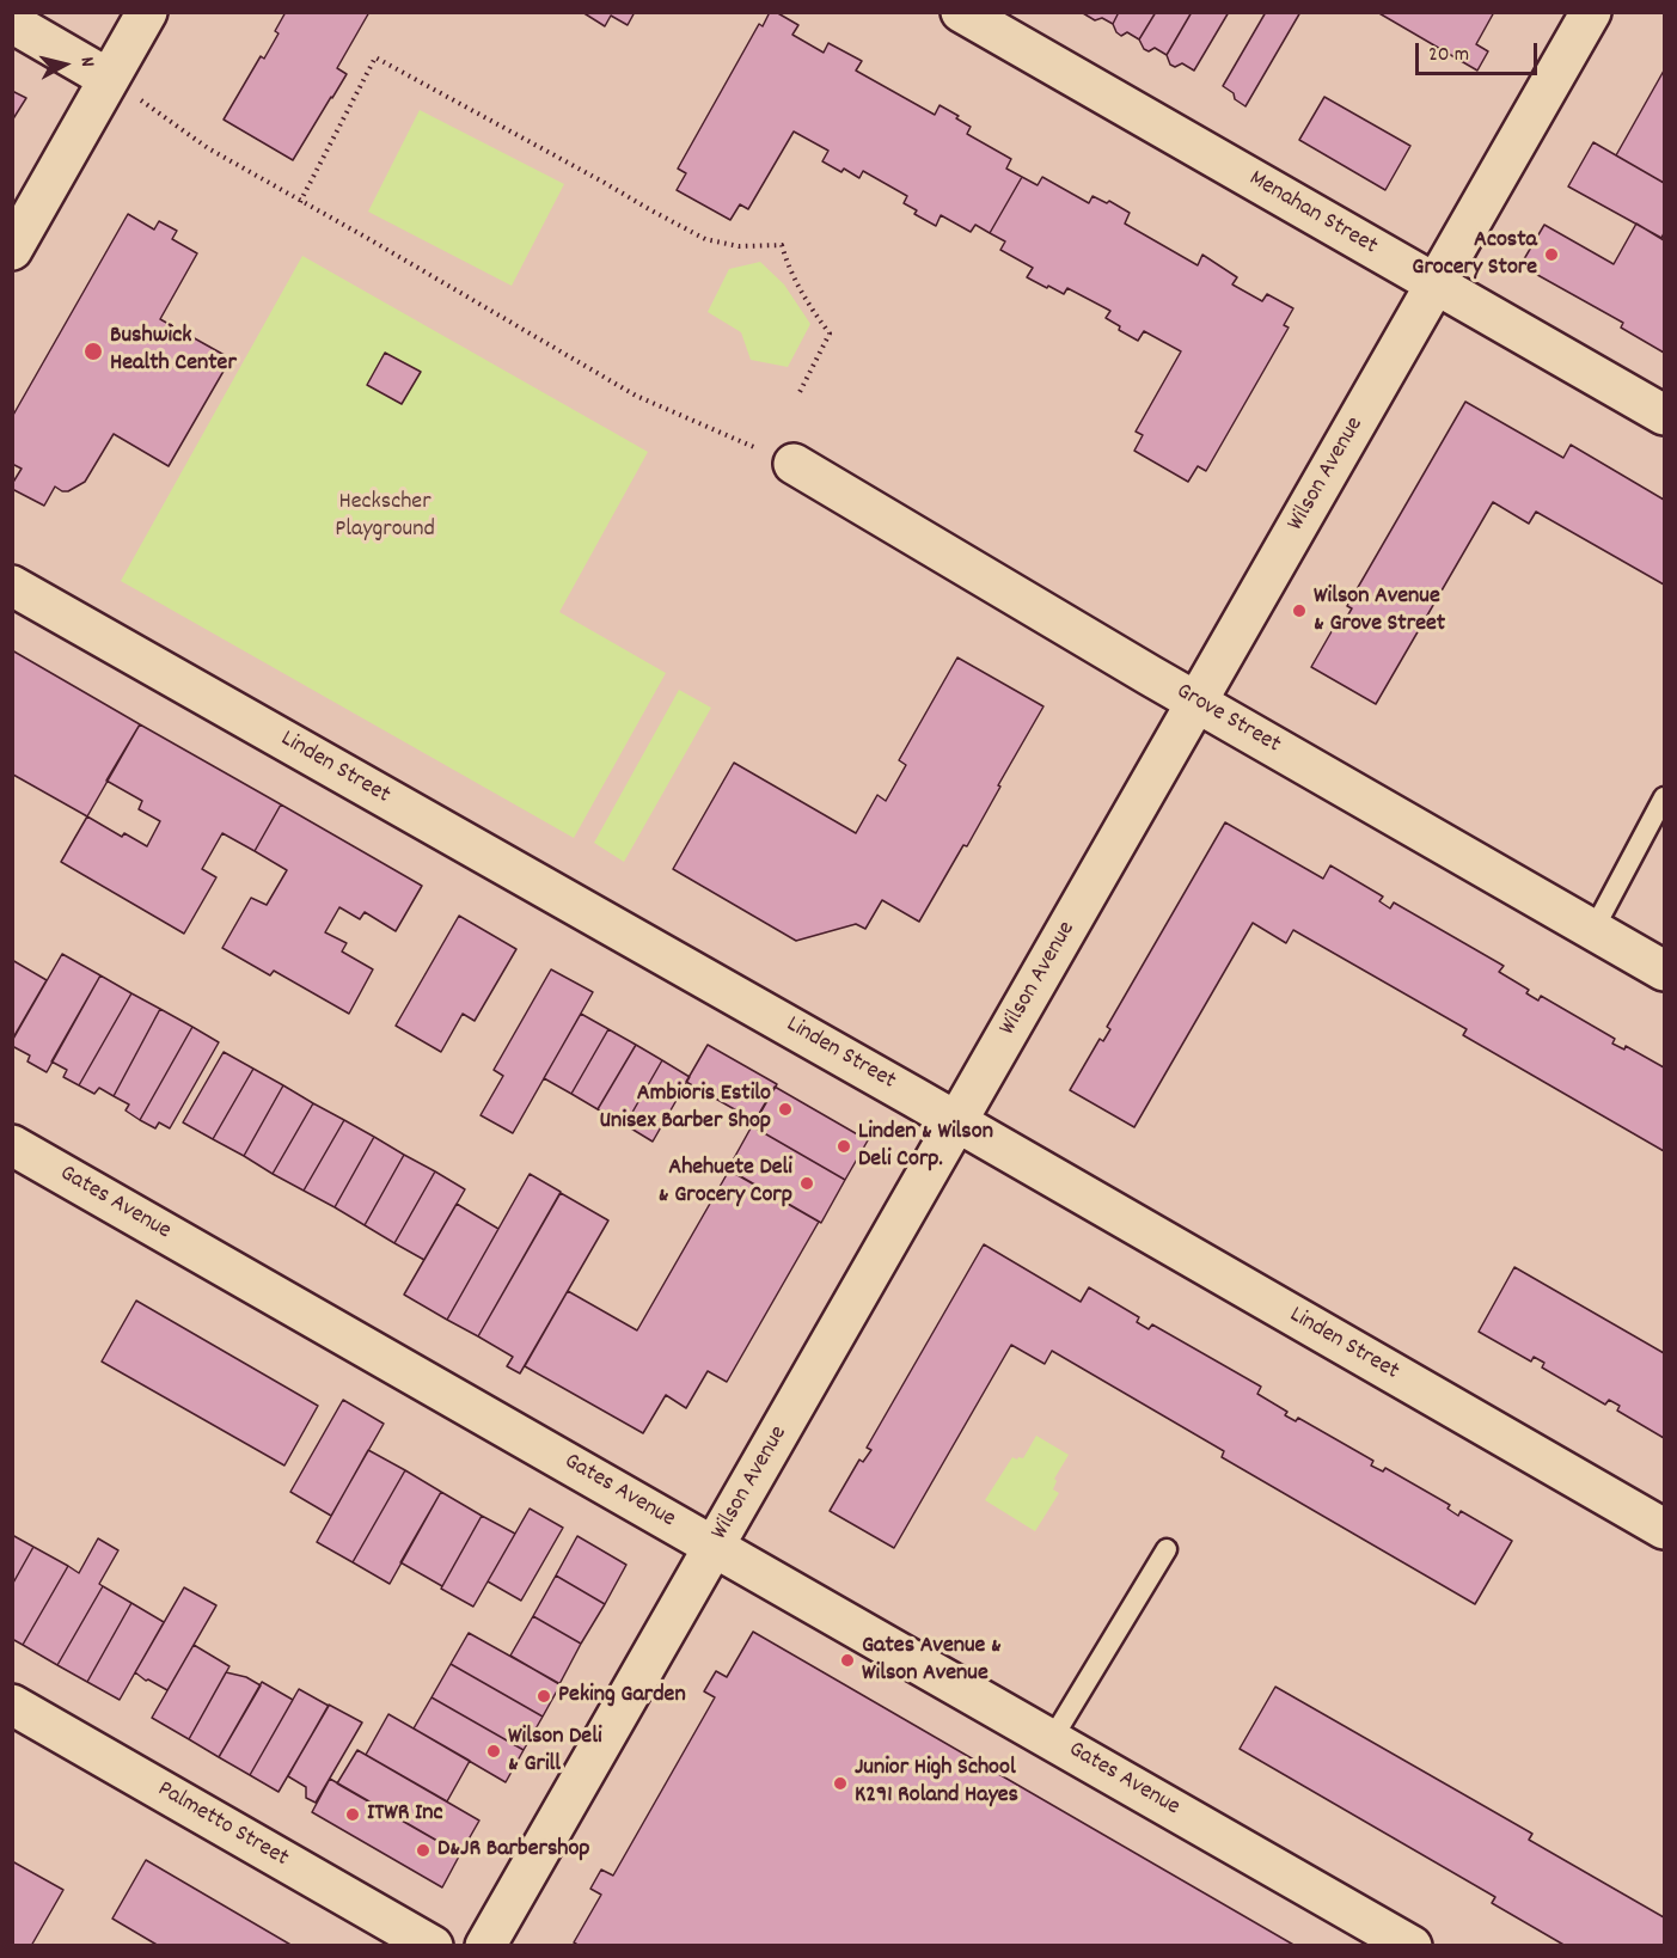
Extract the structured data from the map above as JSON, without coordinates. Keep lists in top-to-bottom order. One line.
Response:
{"streets":{"street":["Menahan Street","Wilson Avenue","Grove Street","Linden Street","Gates Avenue","Palmetto Street"]},"crossings":[["Menahan Street","Wilson Avenue"],["Wilson Avenue","Grove Street"],["Wilson Avenue","Linden Street"],["Wilson Avenue","Gates Avenue"]],"parks":["Heckscher Playground"],"places":["Acosta Grocery Store","Bushwick Health Center","Wilson Avenue & Grove Street","Ambioris Estilo Unisex Barber Shop","Linden & Wilson Deli Corp.","Ahehuete Deli & Grocery Corp","Gates Avenue & Wilson Avenue","Peking Garden","Wilson Deli & Grill","Junior High School K291 Roland Hayes","ITWR Inc","D&JR Barbershop"],"scale_bar":"20 m","north":"right"}
